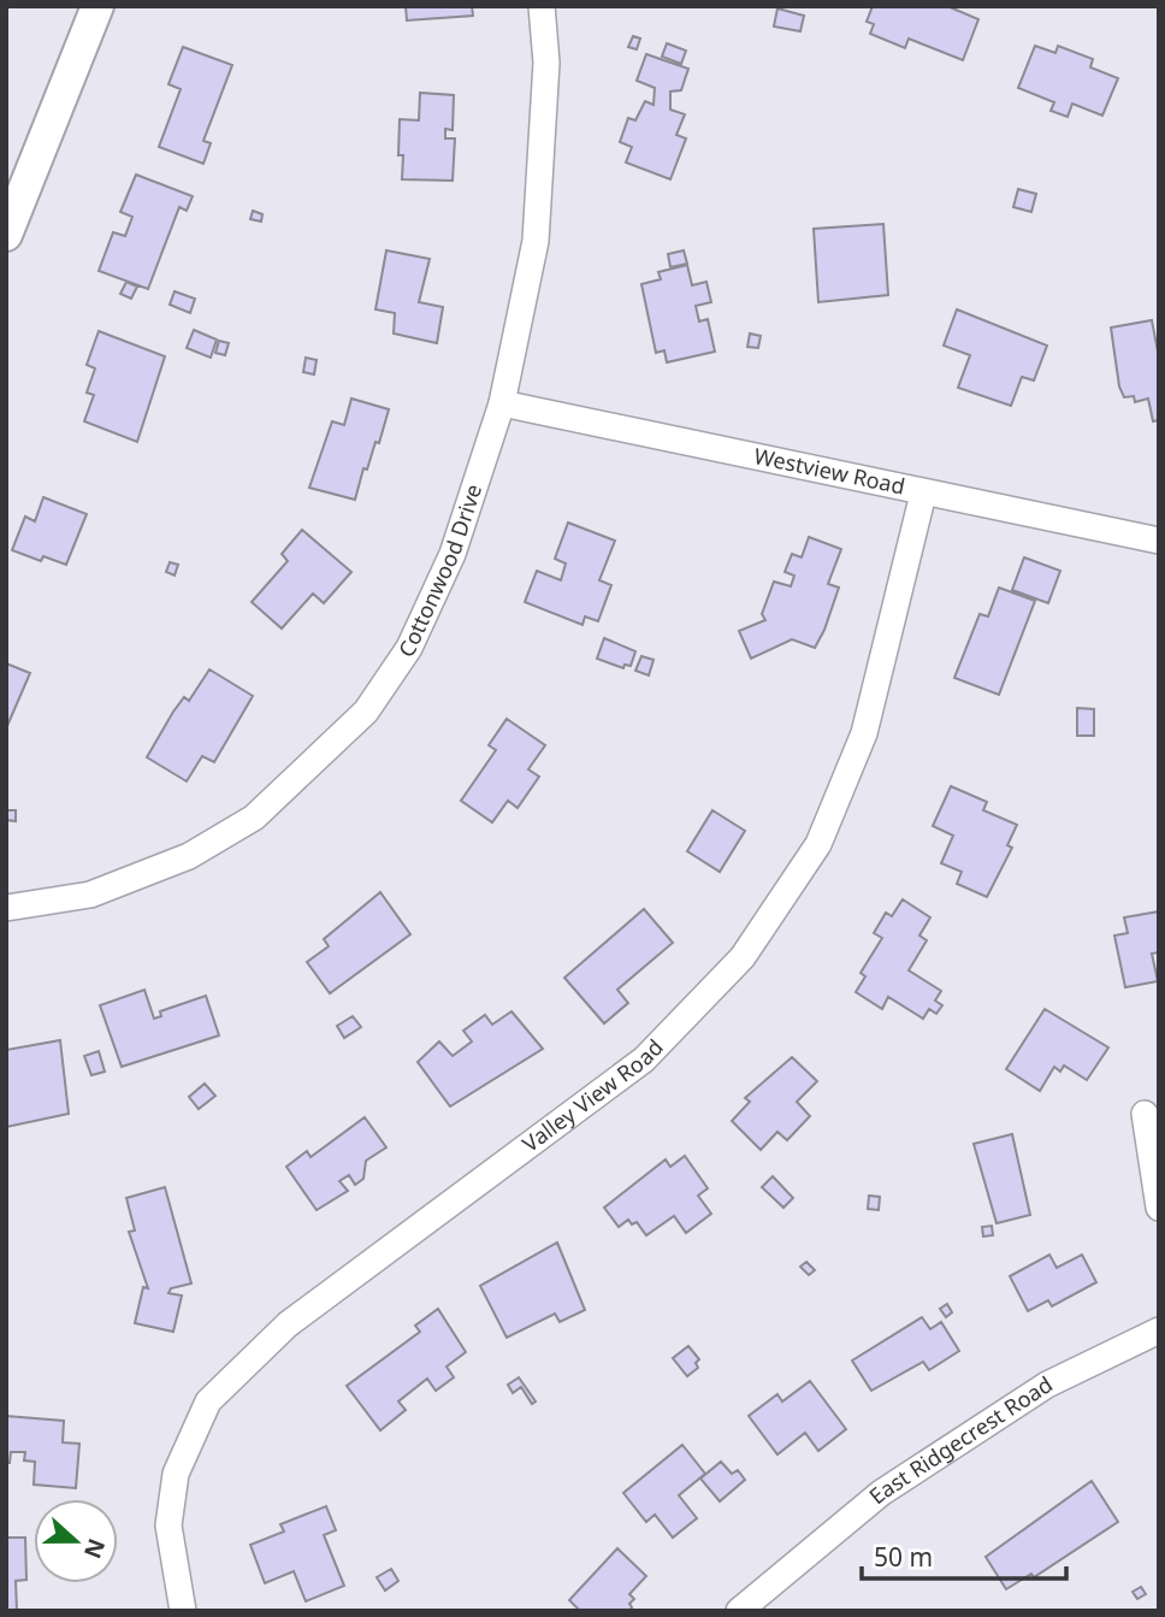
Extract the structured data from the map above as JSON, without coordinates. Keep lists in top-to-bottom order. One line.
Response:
{"streets":{"street":["Westview Road","Cottonwood Drive","Valley View Road","East Ridgecrest Road"]},"crossings":[["Westview Road","Cottonwood Drive"],["Westview Road","Valley View Road"]],"scale_bar":"50 m","north":"right"}
